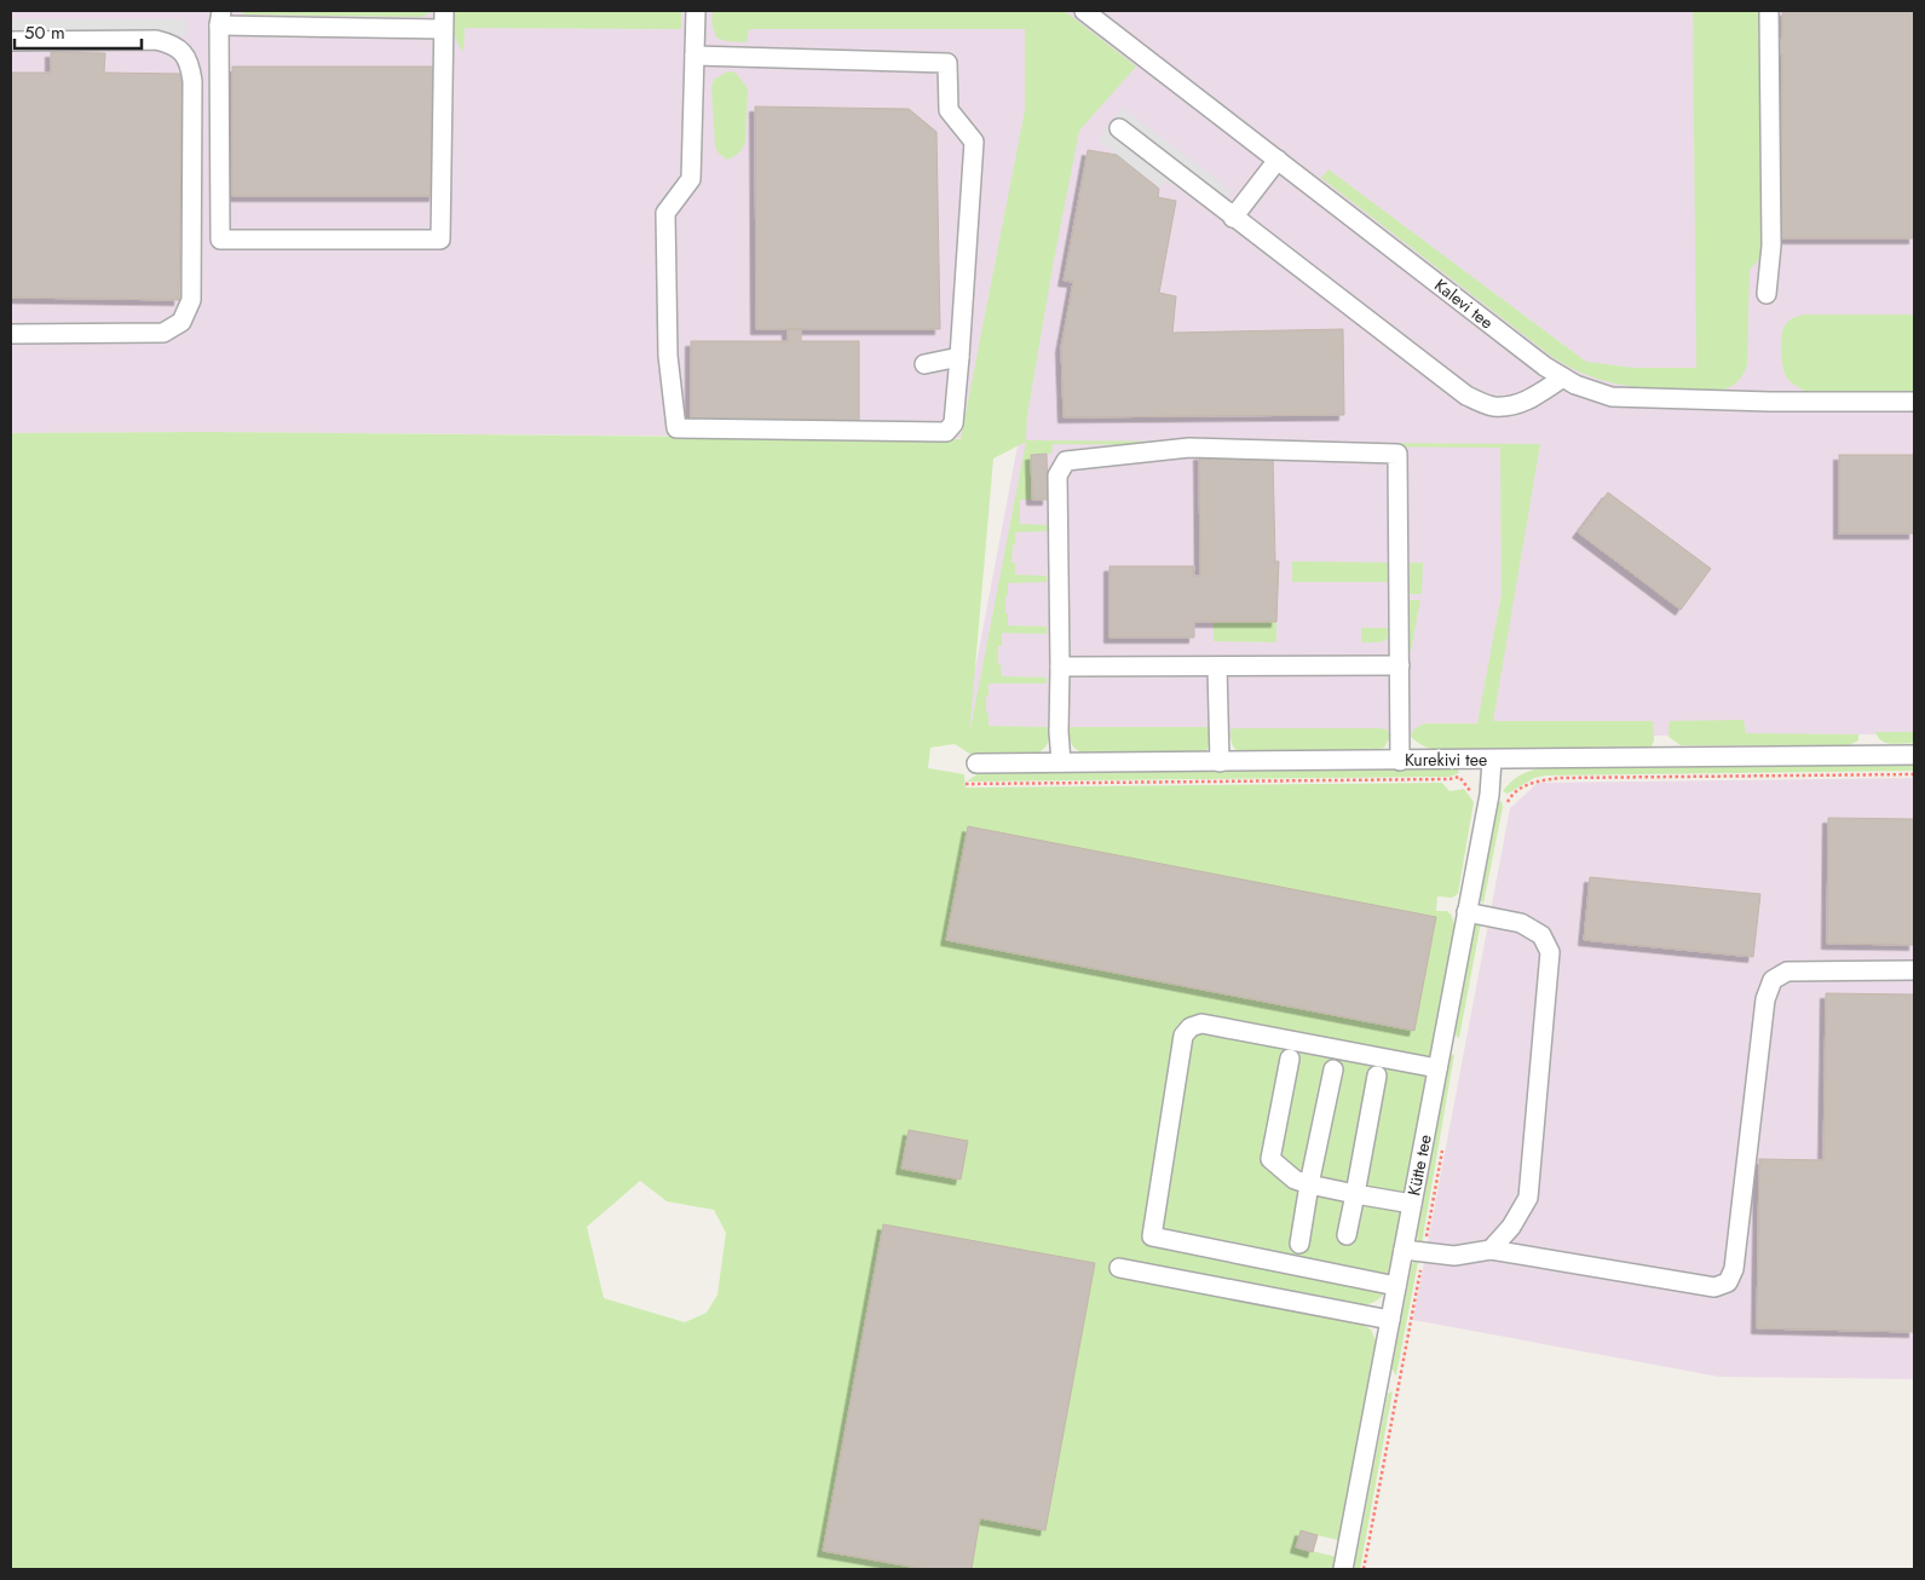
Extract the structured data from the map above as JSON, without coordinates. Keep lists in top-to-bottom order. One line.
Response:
{"streets":{"street":["Kalevi tee","Kurekivi tee","Kütte tee"]},"crossings":[["Kurekivi tee","Kütte tee"]],"scale_bar":"50 m"}
